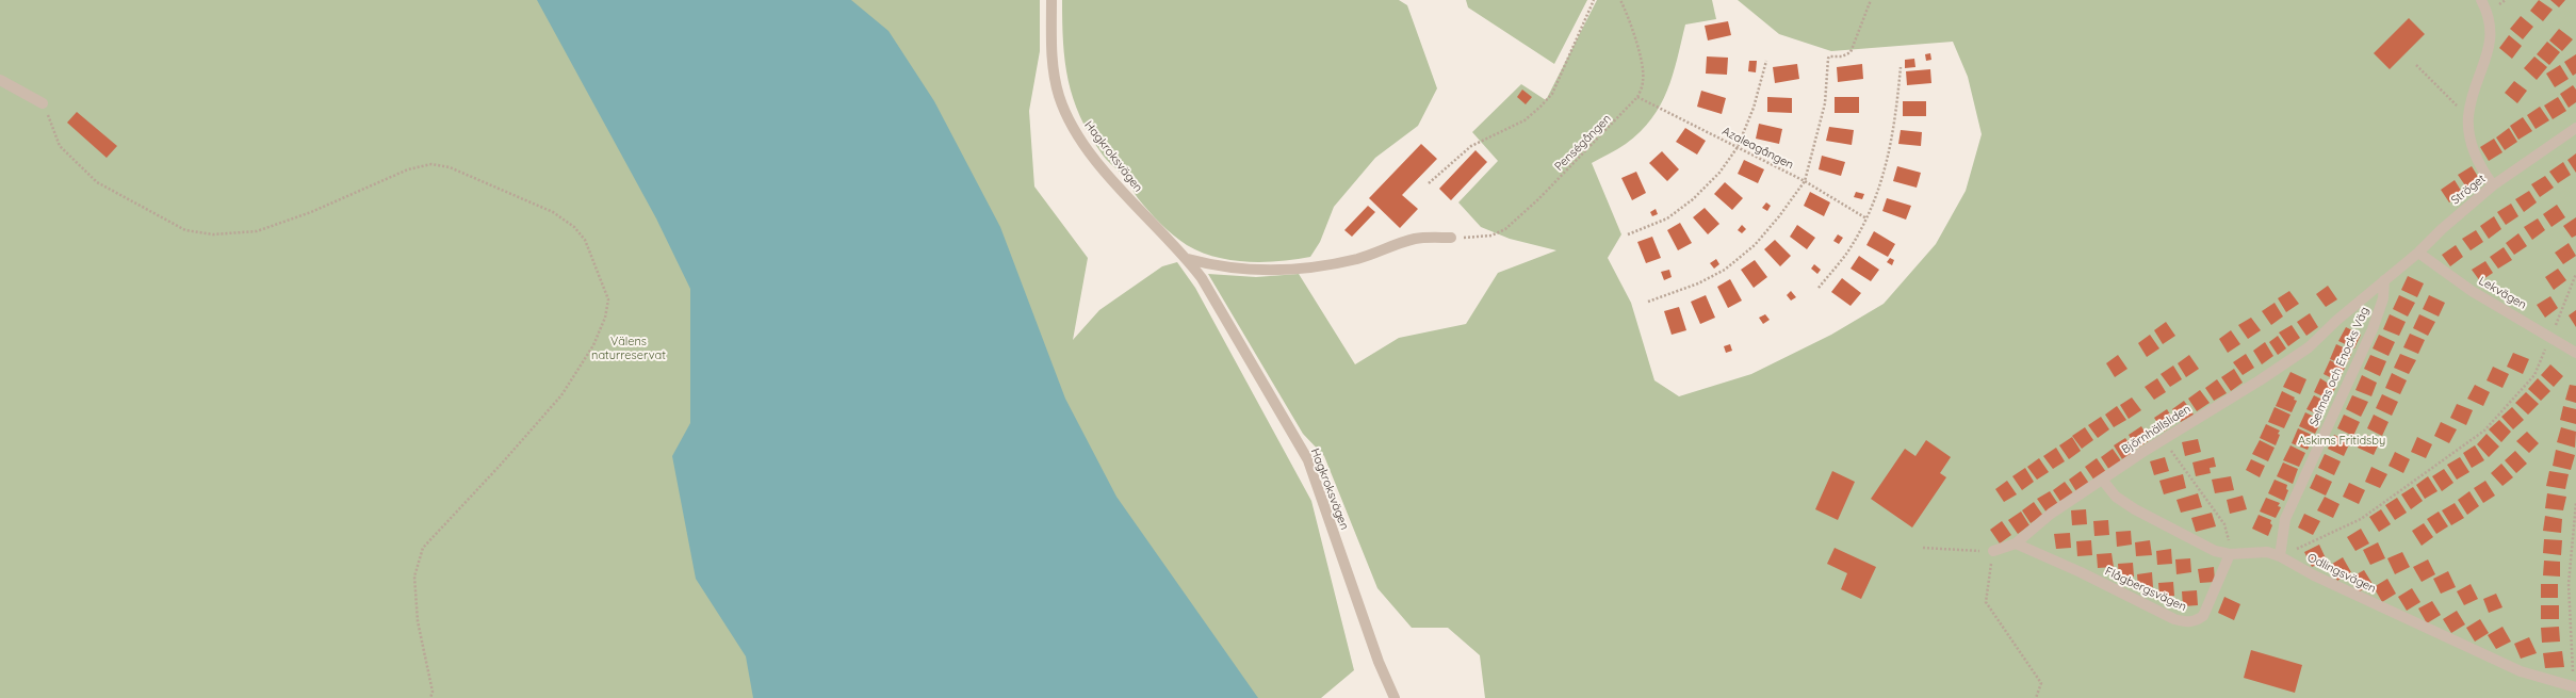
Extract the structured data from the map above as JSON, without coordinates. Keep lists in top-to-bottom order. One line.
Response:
{"streets":{"street":["Hagkroksvägen","Ströget","Lekvägen","Selmas och Enocks Väg","Björnhällsliden","Odlingsvägen","Flågbergsvägen"],"path":["Penségången","Azaleagången"]},"crossings":[["Penségången","Azaleagången"],["Penségången","Hagkroksvägen"],["Ströget","Lekvägen"],["Ströget","Selmas och Enocks Väg"],["Ströget","Björnhällsliden"],["Selmas och Enocks Väg","Björnhällsliden"],["Selmas och Enocks Väg","Odlingsvägen"],["Björnhällsliden","Odlingsvägen"],["Björnhällsliden","Flågbergsvägen"],["Odlingsvägen","Flågbergsvägen"]],"parks":["Välens naturreservat","Askims Fritidsby"]}
